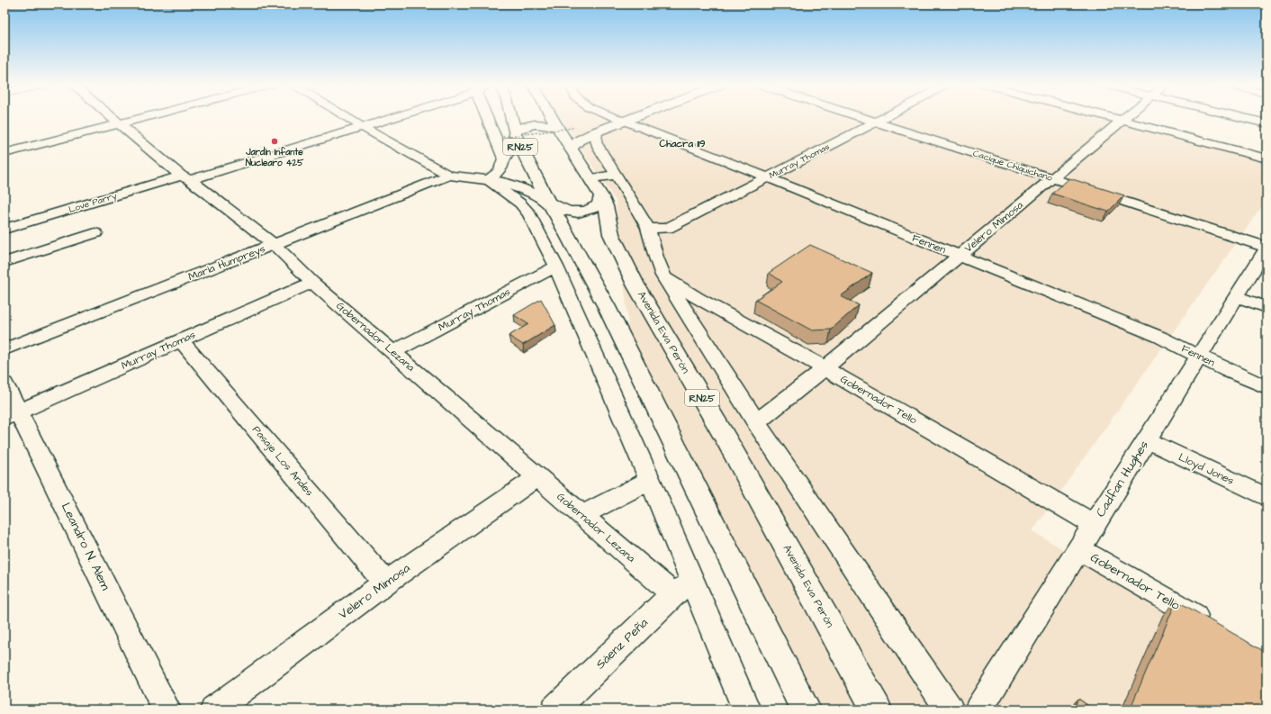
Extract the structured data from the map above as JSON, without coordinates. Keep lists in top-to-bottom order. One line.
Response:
{"streets":{"main road":["RN25","Avenida Eva Perón"],"street":["Murray Thomas","Cacique Chiquichano","Love Parry","Velero Mimosa","Fennen","María Humpreys","Gobernador Lezana","Gobernador Tello","Pasaje Los Andes","Lloyd Jones","Cadfan Hughes","Leandro N. Alem","Sáenz Peña"]},"crossings":[["Murray Thomas","Cacique Chiquichano"],["Murray Thomas","Fennen"],["Murray Thomas","Gobernador Lezana"],["Murray Thomas","Pasaje Los Andes"],["Murray Thomas","Leandro N. Alem"],["Cacique Chiquichano","Velero Mimosa"],["Cacique Chiquichano","Cadfan Hughes"],["Love Parry","Gobernador Lezana"],["Velero Mimosa","Fennen"],["Velero Mimosa","Gobernador Lezana"],["Velero Mimosa","Gobernador Tello"],["Velero Mimosa","Pasaje Los Andes"],["Fennen","Cadfan Hughes"],["María Humpreys","Gobernador Lezana"],["Gobernador Lezana","Sáenz Peña"],["Gobernador Tello","Cadfan Hughes"],["Lloyd Jones","Cadfan Hughes"]],"districts":["Chacra 119"],"places":["Jardín Infante Nuclearo 425"]}
